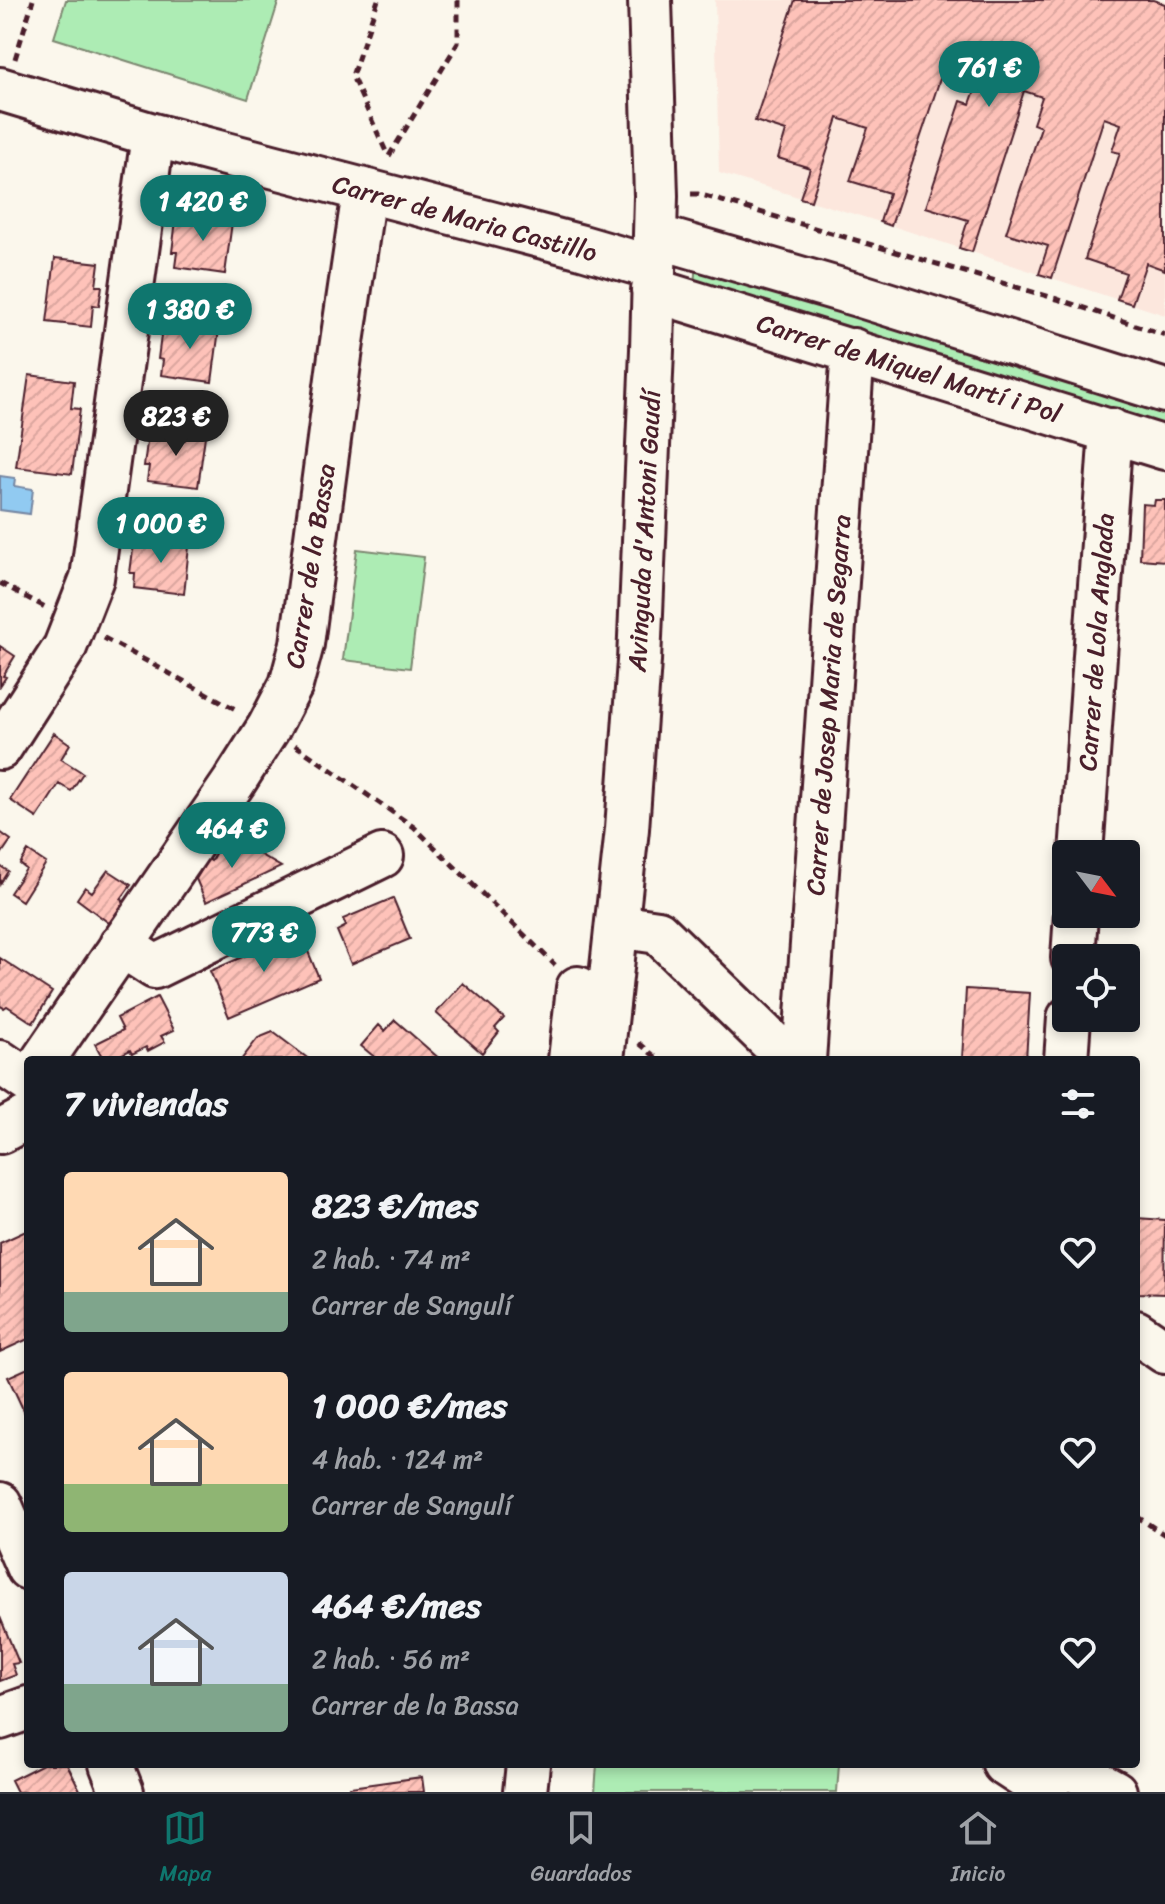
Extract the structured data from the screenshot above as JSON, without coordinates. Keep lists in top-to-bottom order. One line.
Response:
{"streets":{"street":["Carrer de Maria Castillo","Carrer de Miquel Martí i Pol","Avinguda d'Antoni Gaudí","Carrer de la Bassa","Carrer de Lola Anglada","Carrer de Josep Maria de Segarra"]},"crossings":[["Carrer de Maria Castillo","Carrer de Miquel Martí i Pol"],["Carrer de Maria Castillo","Avinguda d'Antoni Gaudí"],["Carrer de Maria Castillo","Carrer de la Bassa"],["Carrer de Miquel Martí i Pol","Avinguda d'Antoni Gaudí"],["Carrer de Miquel Martí i Pol","Carrer de Lola Anglada"],["Carrer de Miquel Martí i Pol","Carrer de Josep Maria de Segarra"]],"north":"bottom right","page":{"price":["761 €","1 420 €","1 380 €","823 €","1 000 €","464 €","773 €"],"heading":"7 viviendas","list":[{"name":"823 €/mes","note":"2 hab. · 74 m² · Carrer de Sangulí"},{"name":"1 000 €/mes","note":"4 hab. · 124 m² · Carrer de Sangulí"},{"name":"464 €/mes","note":"2 hab. · 56 m² · Carrer de la Bassa"}],"tabs":["Mapa","Guardados","Inicio"]}}
